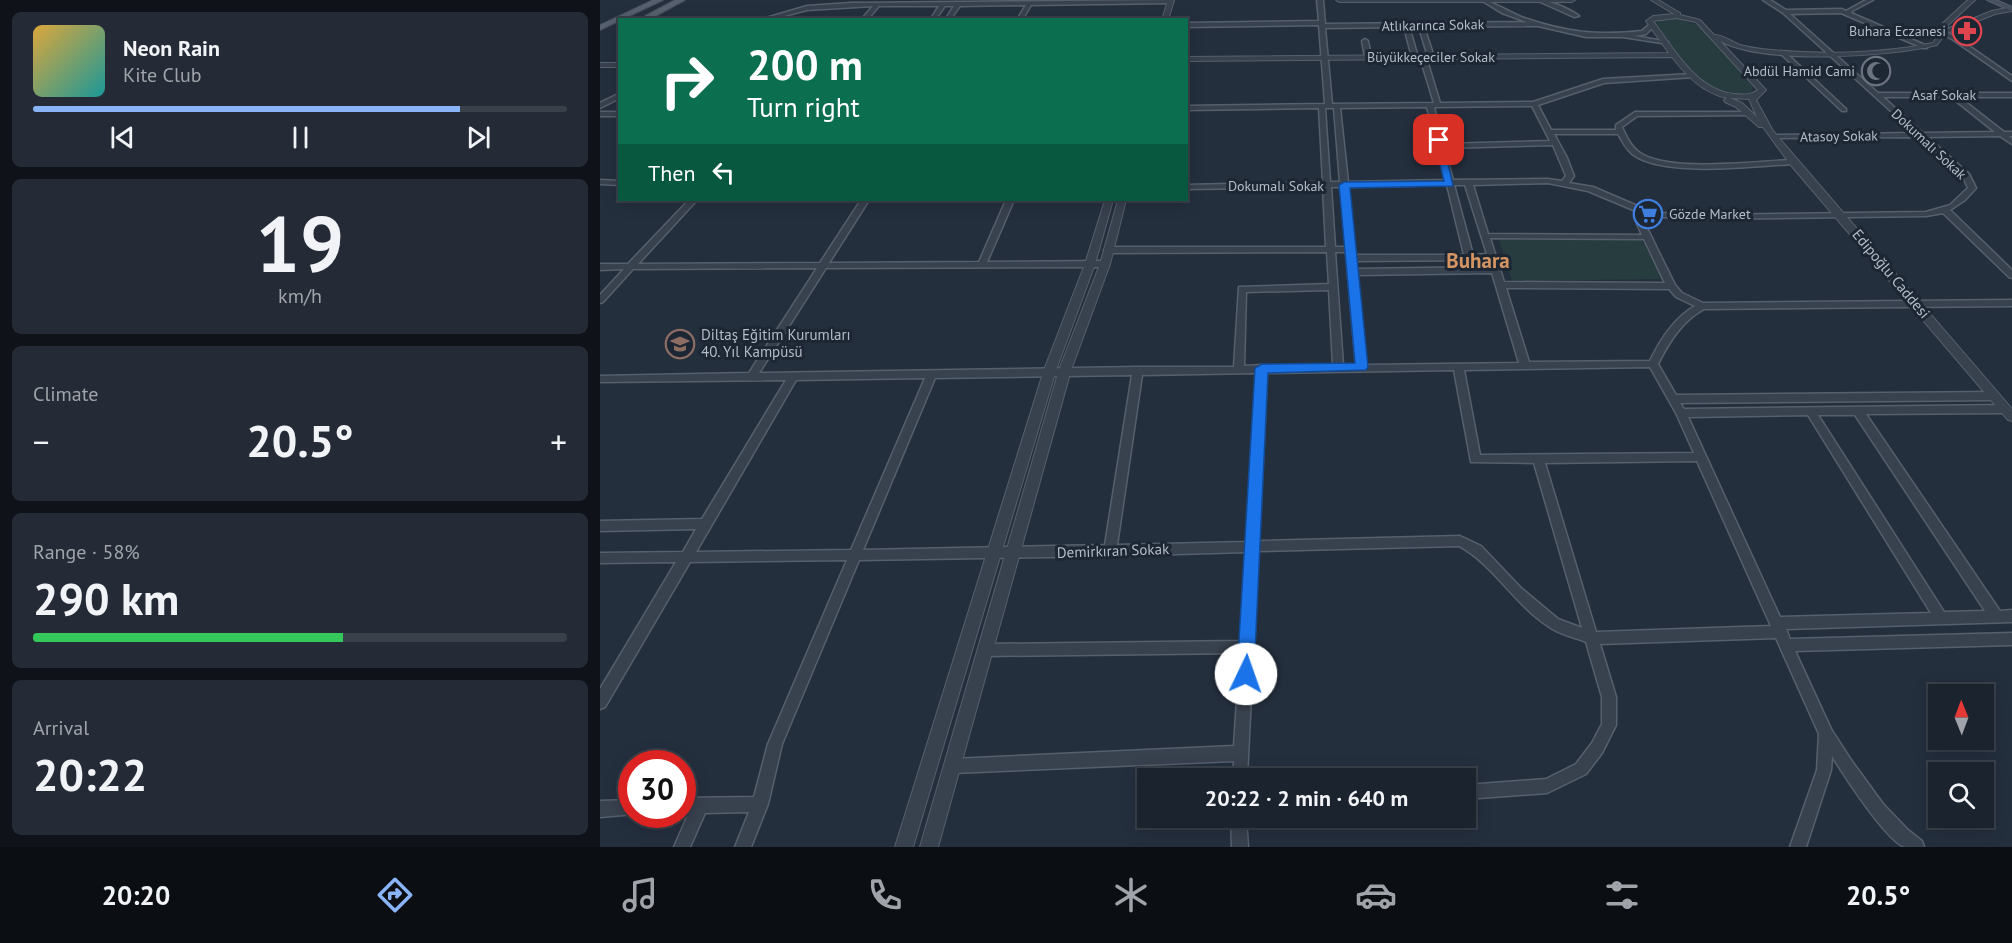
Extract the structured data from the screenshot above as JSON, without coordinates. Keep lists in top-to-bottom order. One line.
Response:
{"streets":{"street":["Atlıkarınca Sokak","Büyükkeçeciler Sokak","Asaf Sokak","Atasoy Sokak","Dokumalı Sokak","Edipoğlu Caddesi","Demirkıran Sokak"]},"crossings":[["Asaf Sokak","Dokumalı Sokak"],["Atasoy Sokak","Dokumalı Sokak"],["Atasoy Sokak","Edipoğlu Caddesi"],["Dokumalı Sokak","Edipoğlu Caddesi"]],"districts":["Buhara"],"places":{"pharmacy":["Buhara Eczanesi"],"mosque":["Abdül Hamid Cami"],"supermarket":["Gözde Market"],"school or university":["Diltaş Eğitim Kurumları 40. Yıl Kampüsü"]},"north":"top","page":{"turn":["200 m","Turn right"],"song":["Neon Rain","Kite Club"],"then":"Then","tile":[["19","km/h"],"Climate",["Range · 58%","290 km"],["Arrival","20:22"]],"heat":["−","20.5°","+"],"limit":"30","trip":"20:22 · 2 min · 640 m","tabs":["20:20","20.5°"]}}
